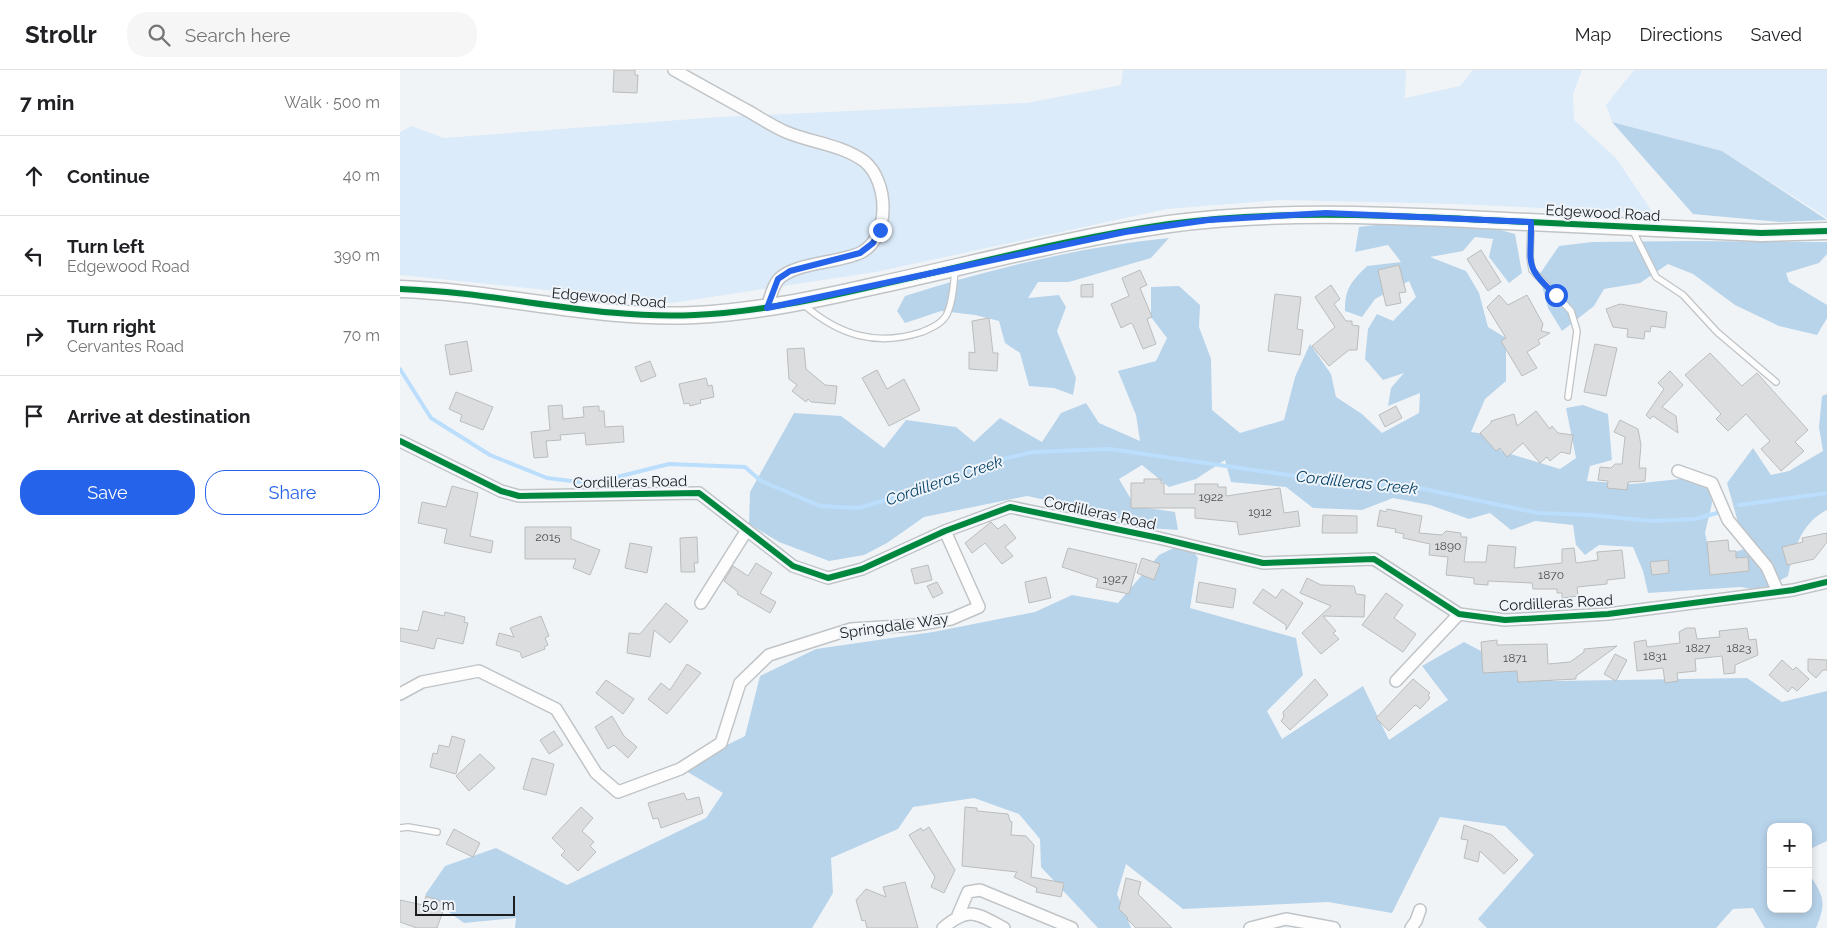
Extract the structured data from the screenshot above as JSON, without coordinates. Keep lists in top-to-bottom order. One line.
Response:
{"streets":{"main road":["Edgewood Road"],"street":["Cordilleras Road","Springdale Way"]},"crossings":[["Cordilleras Road","Springdale Way"]],"water":["Cordilleras Creek"],"house_numbers":["1922","1912","2015","1890","1870","1927","1827","1823","1831","1871"],"scale_bar":"50 m","page":{"header":"Strollr","search":"Search here","nav":["Map","Directions","Saved"],"heading":["7 min","Walk · 500 m"],"list":[["Continue","40 m"],["Turn left","Edgewood Road","390 m"],["Turn right","Cervantes Road","70 m"],"Arrive at destination"],"buttons":["Save","Share"],"map_buttons":["+","−"],"scale":"50 m"}}
